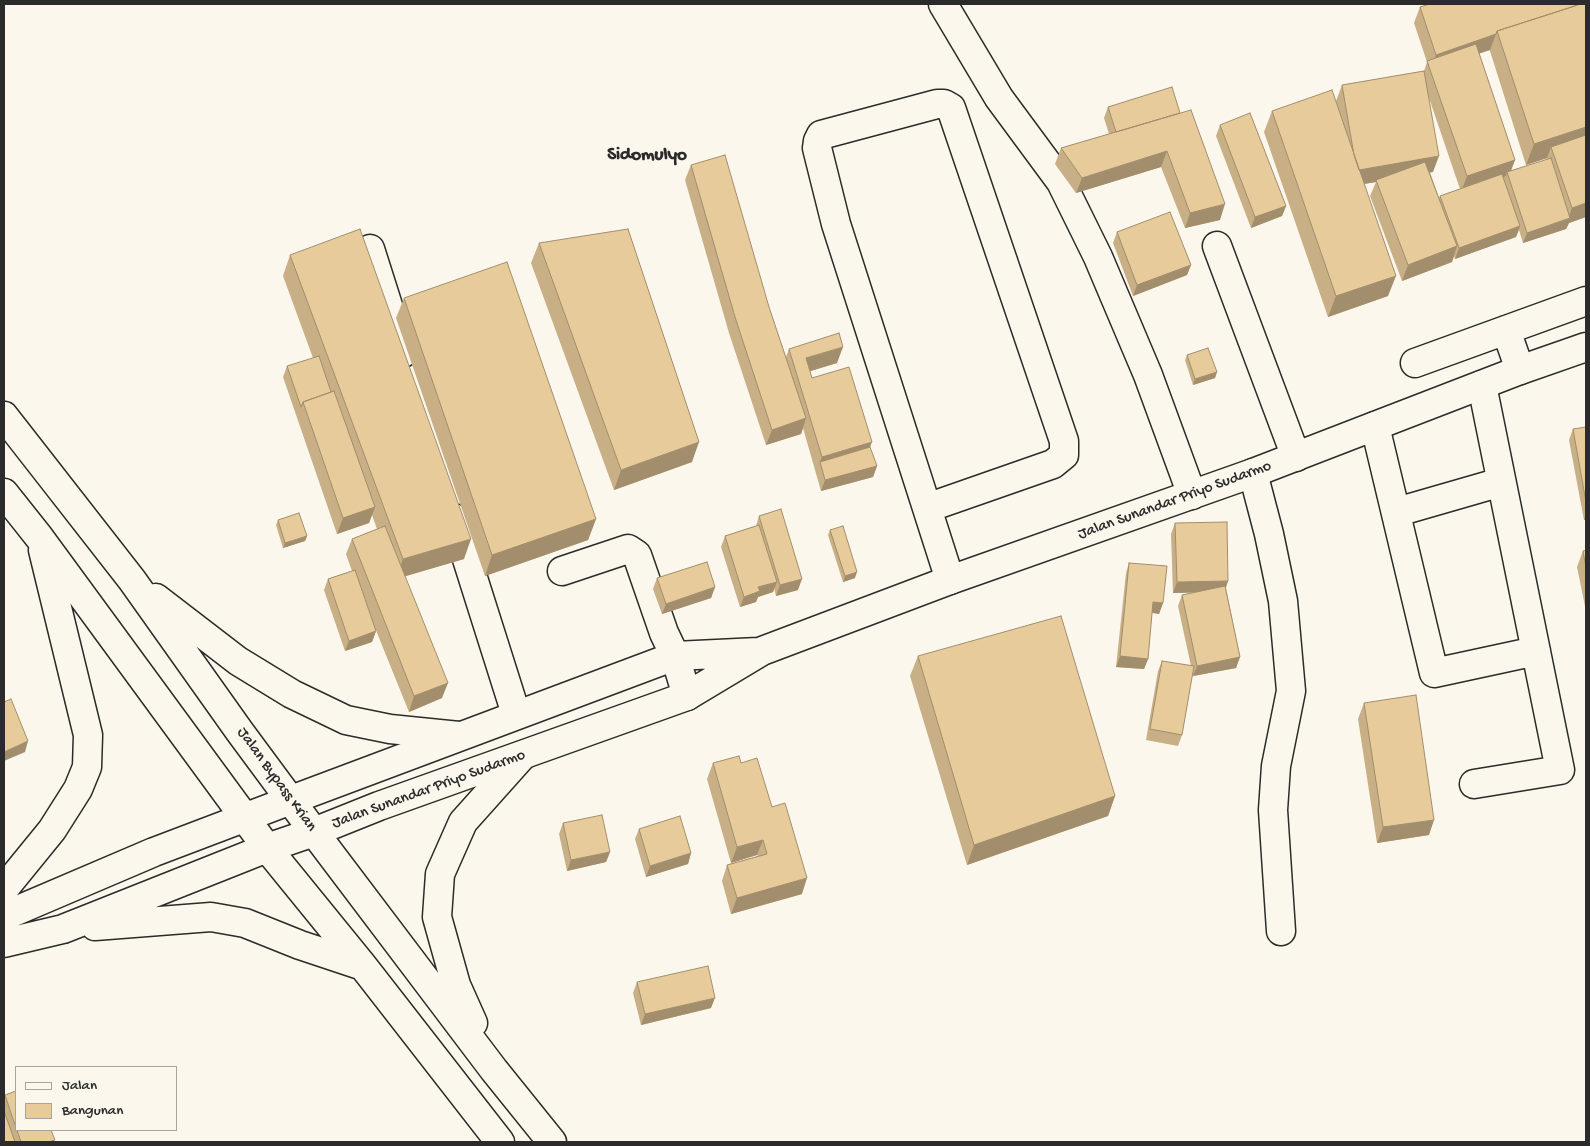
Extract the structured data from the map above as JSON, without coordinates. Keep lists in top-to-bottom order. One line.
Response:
{"streets":{"main road":["Jalan Sunandar Priyo Sudarmo","Jalan Bypass Krian"]},"crossings":[["Jalan Sunandar Priyo Sudarmo","Jalan Bypass Krian"]],"districts":["Sidomulyo"],"legend":["Jalan","Bangunan"]}
